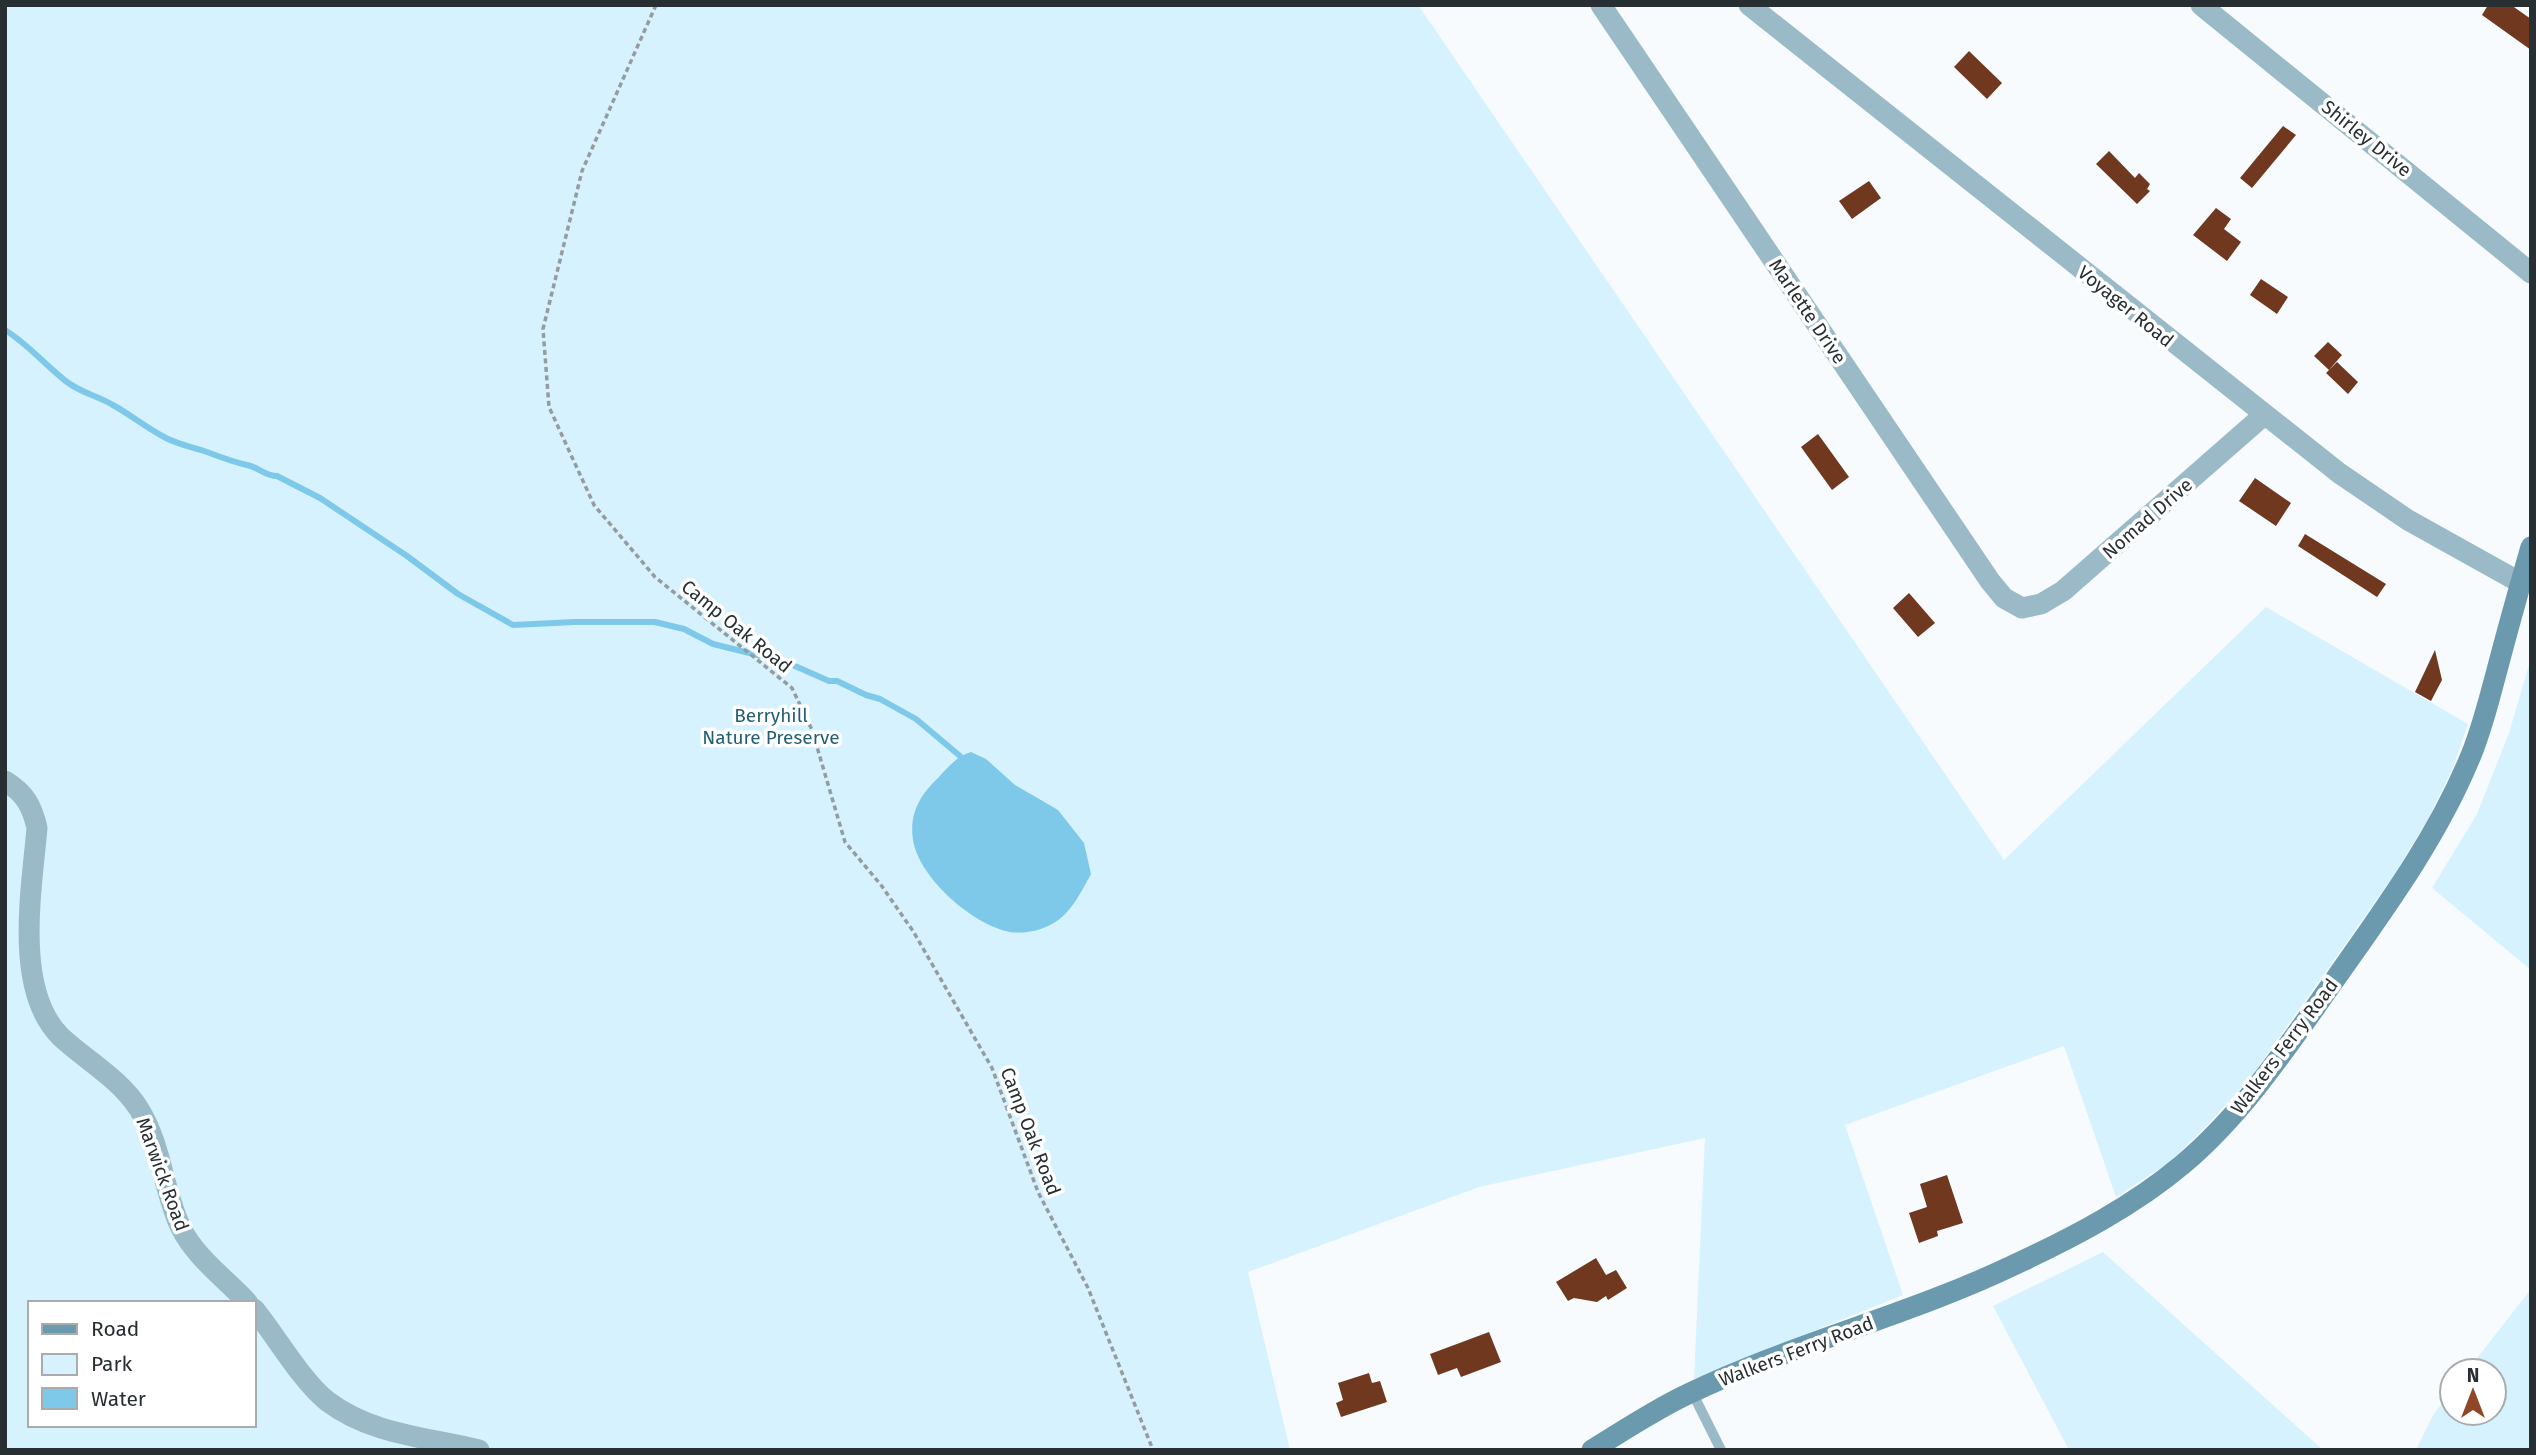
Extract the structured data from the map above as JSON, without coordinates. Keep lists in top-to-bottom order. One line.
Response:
{"streets":{"street":["Shirley Drive","Voyager Road","Marlette Drive","Nomad Drive","Walkers Ferry Road","Marwick Road"],"path":["Camp Oak Road"]},"crossings":[["Voyager Road","Nomad Drive"],["Voyager Road","Walkers Ferry Road"],["Marlette Drive","Nomad Drive"]],"parks":["Berryhill Nature Preserve"],"legend":["Road","Park","Water"],"north":"top"}
